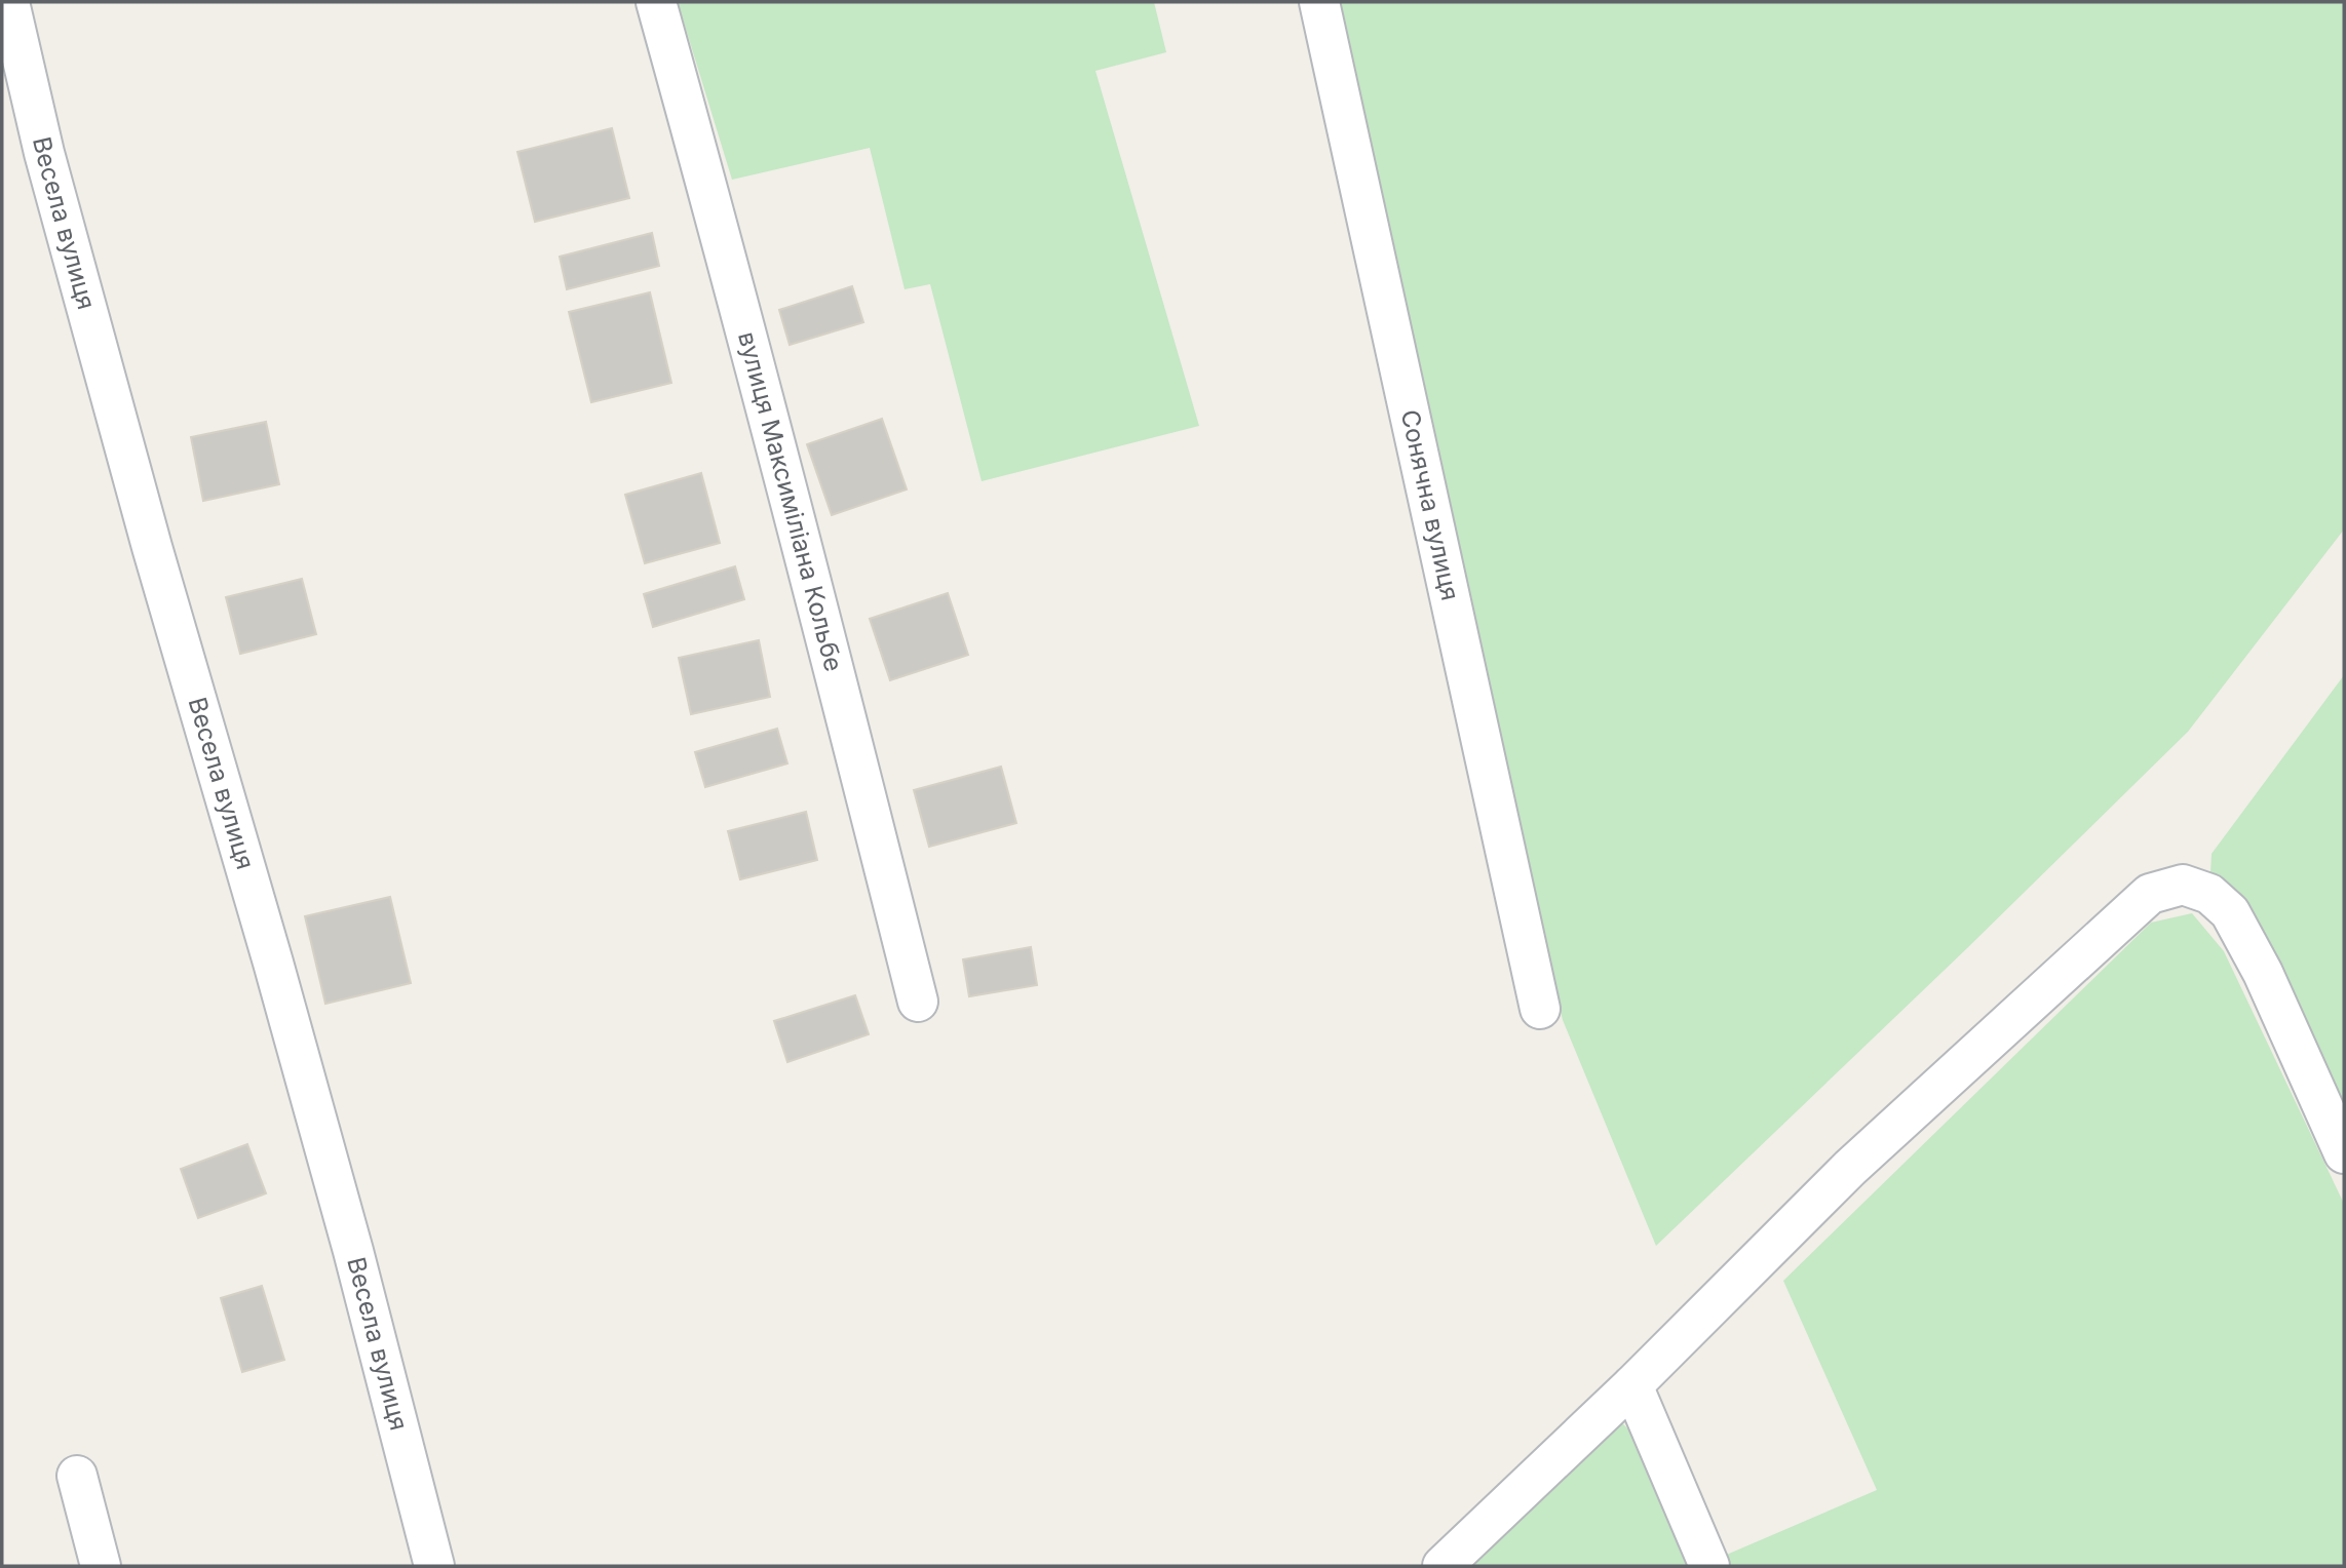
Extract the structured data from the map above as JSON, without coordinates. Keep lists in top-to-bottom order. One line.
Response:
{"streets":{"street":["Весела вулиця","вулиця Максиміліана Кольбе","Сонячна вулиця"]}}
